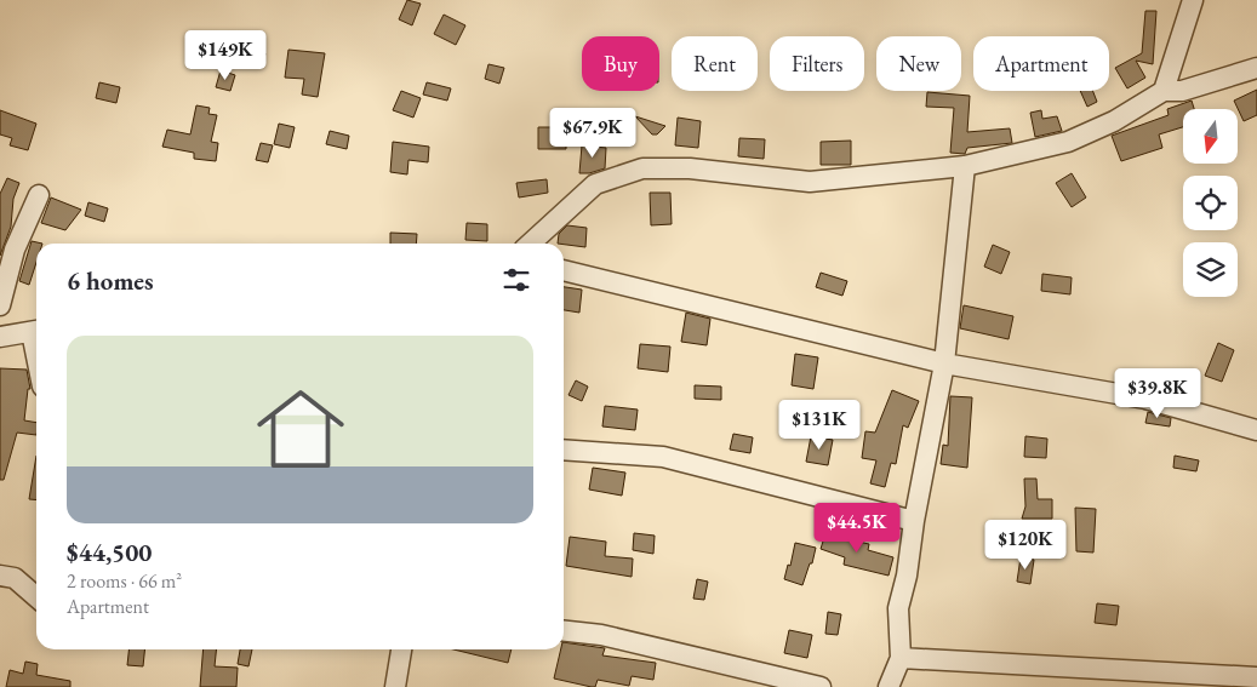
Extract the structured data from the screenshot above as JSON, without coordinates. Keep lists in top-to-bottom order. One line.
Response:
{"north":"bottom","page":{"price":["$149K","$67.9K","$39.8K","$131K","$44.5K","$120K"],"chip":["Buy","Rent","Filters","New","Apartment"],"heading":"6 homes","list":[{"name":"$44,500","note":"2 rooms · 66 m² · Apartment"}]}}
